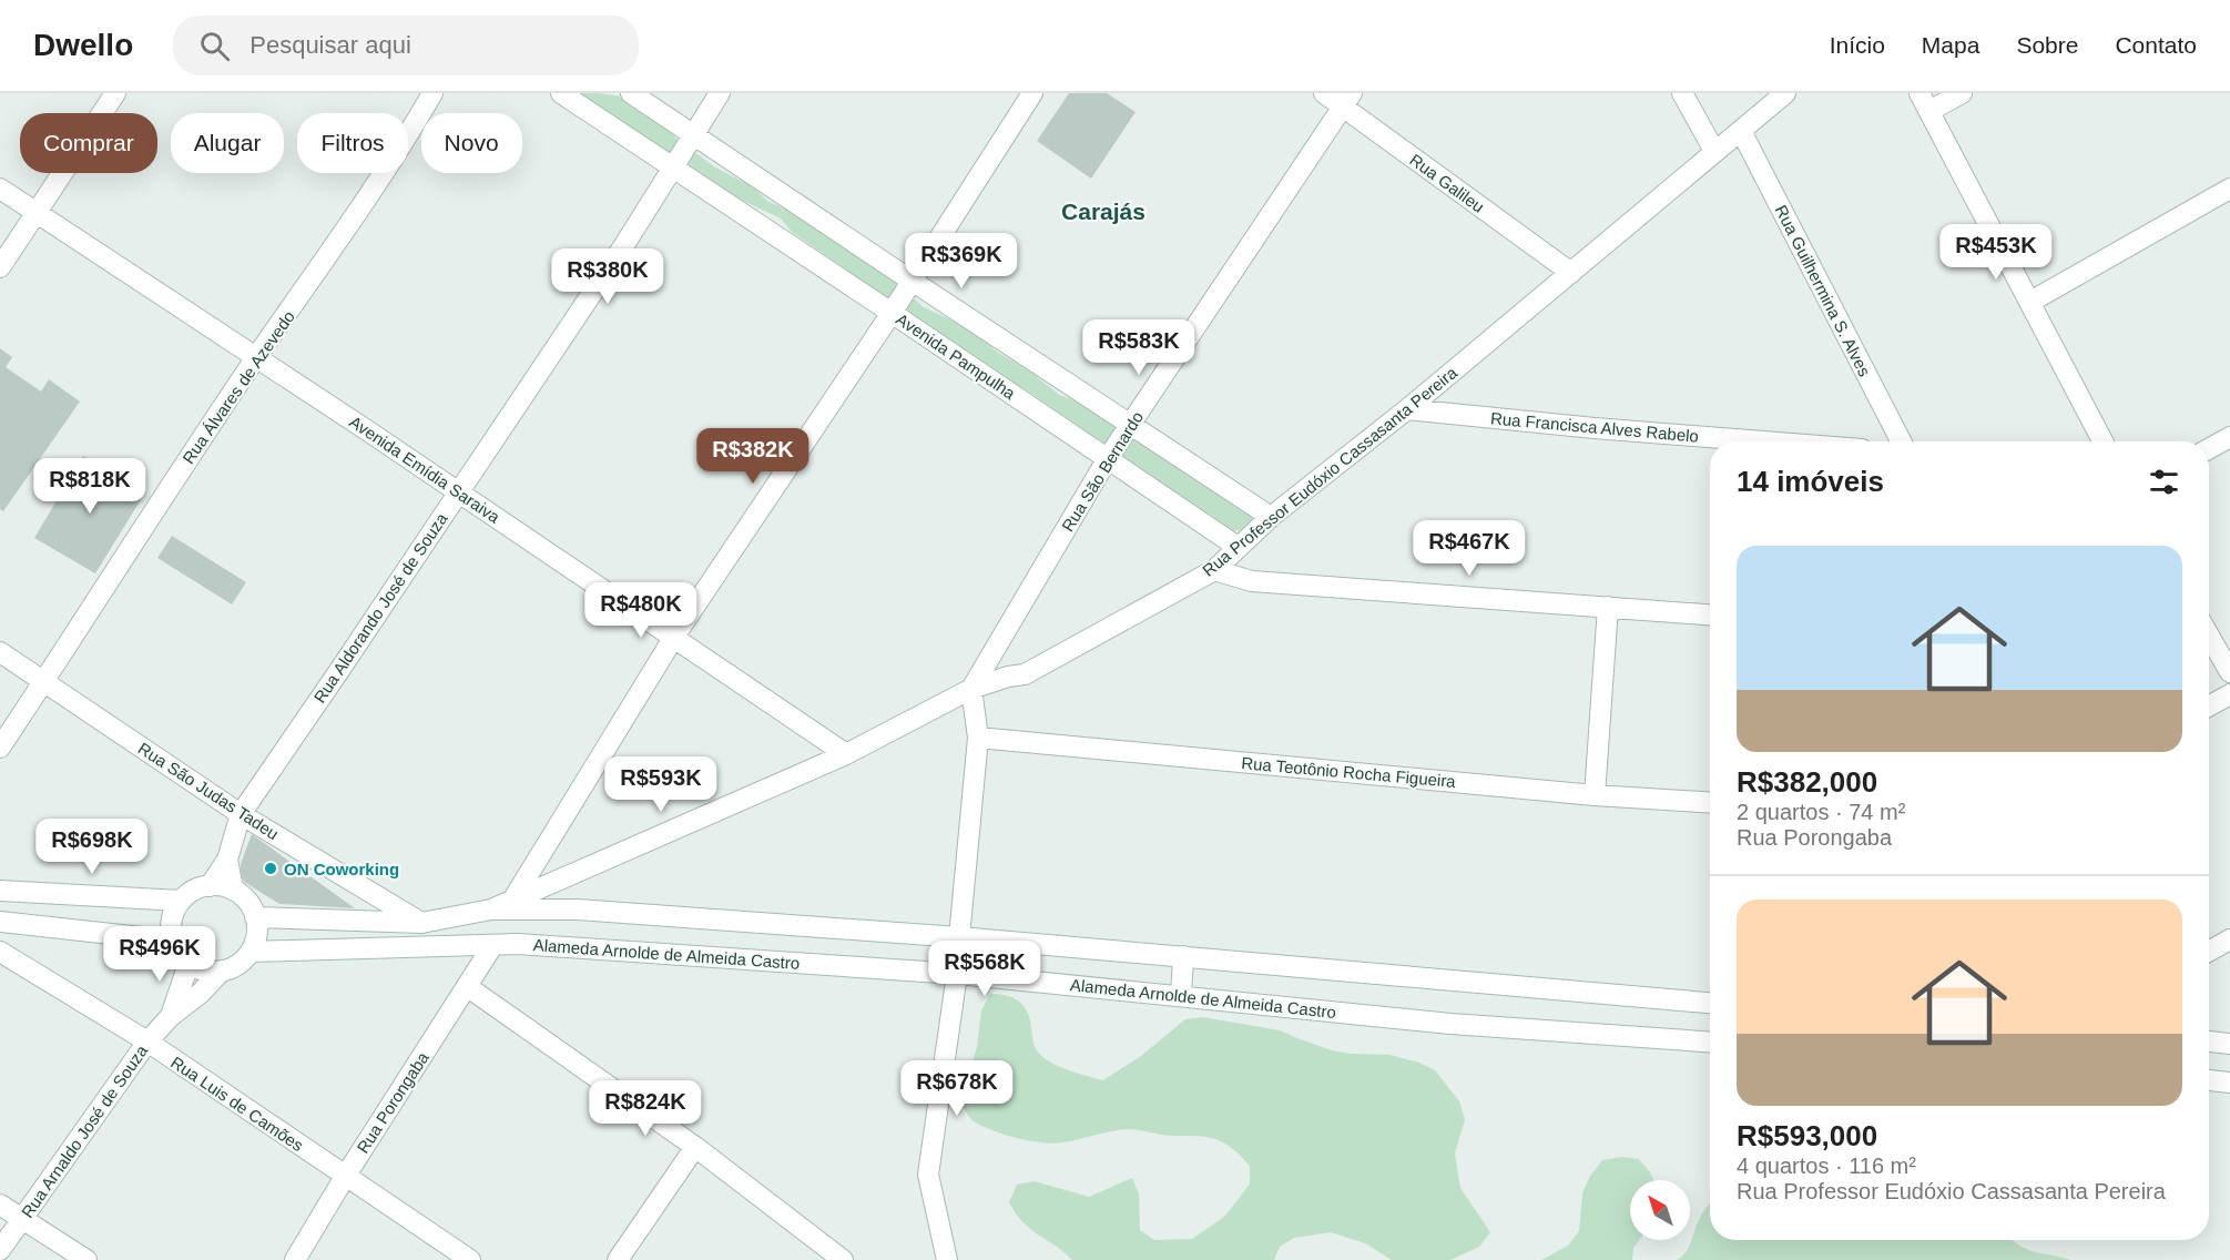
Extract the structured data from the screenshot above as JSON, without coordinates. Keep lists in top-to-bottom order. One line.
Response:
{"streets":{"street":["Rua Galileu","Rua Guilhermina S. Alves","Avenida Pampulha","Rua Álvares de Azevedo","Rua Francisca Alves Rabelo","Avenida Emídia Saraiva","Rua São Bernardo","Rua Professor Eudóxio Cassasanta Pereira","Rua Aldorando José de Souza","Rua Teotônio Rocha Figueira","Rua São Judas Tadeu","Alameda Arnolde de Almeida Castro","Rua Porongaba","Rua Luis de Camões","Rua Arnaldo José de Souza"]},"crossings":[["Rua Galileu","Rua São Bernardo"],["Rua Galileu","Rua Professor Eudóxio Cassasanta Pereira"],["Rua Guilhermina S. Alves","Rua Professor Eudóxio Cassasanta Pereira"],["Avenida Pampulha","Rua São Bernardo"],["Avenida Pampulha","Rua Professor Eudóxio Cassasanta Pereira"],["Avenida Pampulha","Rua Aldorando José de Souza"],["Rua Álvares de Azevedo","Avenida Emídia Saraiva"],["Rua Álvares de Azevedo","Rua São Judas Tadeu"],["Rua Francisca Alves Rabelo","Rua Professor Eudóxio Cassasanta Pereira"],["Avenida Emídia Saraiva","Rua Professor Eudóxio Cassasanta Pereira"],["Avenida Emídia Saraiva","Rua Aldorando José de Souza"],["Rua São Bernardo","Rua Professor Eudóxio Cassasanta Pereira"],["Rua Aldorando José de Souza","Rua São Judas Tadeu"],["Rua Aldorando José de Souza","Alameda Arnolde de Almeida Castro"],["Rua Aldorando José de Souza","Rua Arnaldo José de Souza"],["Alameda Arnolde de Almeida Castro","Rua Porongaba"],["Alameda Arnolde de Almeida Castro","Rua Arnaldo José de Souza"],["Rua Porongaba","Rua Luis de Camões"],["Rua Luis de Camões","Rua Arnaldo José de Souza"]],"districts":["Carajás"],"places":["ON Coworking"],"north":"top left","page":{"header":"Dwello","search":"Pesquisar aqui","nav":["Início","Mapa","Sobre","Contato"],"chip":["Comprar","Alugar","Filtros","Novo"],"price":["R$453K","R$369K","R$380K","R$583K","R$382K","R$818K","R$467K","R$480K","R$593K","R$698K","R$496K","R$568K","R$678K","R$824K"],"heading":"14 imóveis","list":[{"name":"R$382,000","note":"2 quartos · 74 m² · Rua Porongaba"},{"name":"R$593,000","note":"4 quartos · 116 m² · Rua Professor Eudóxio Cassasanta Pereira"}]}}
